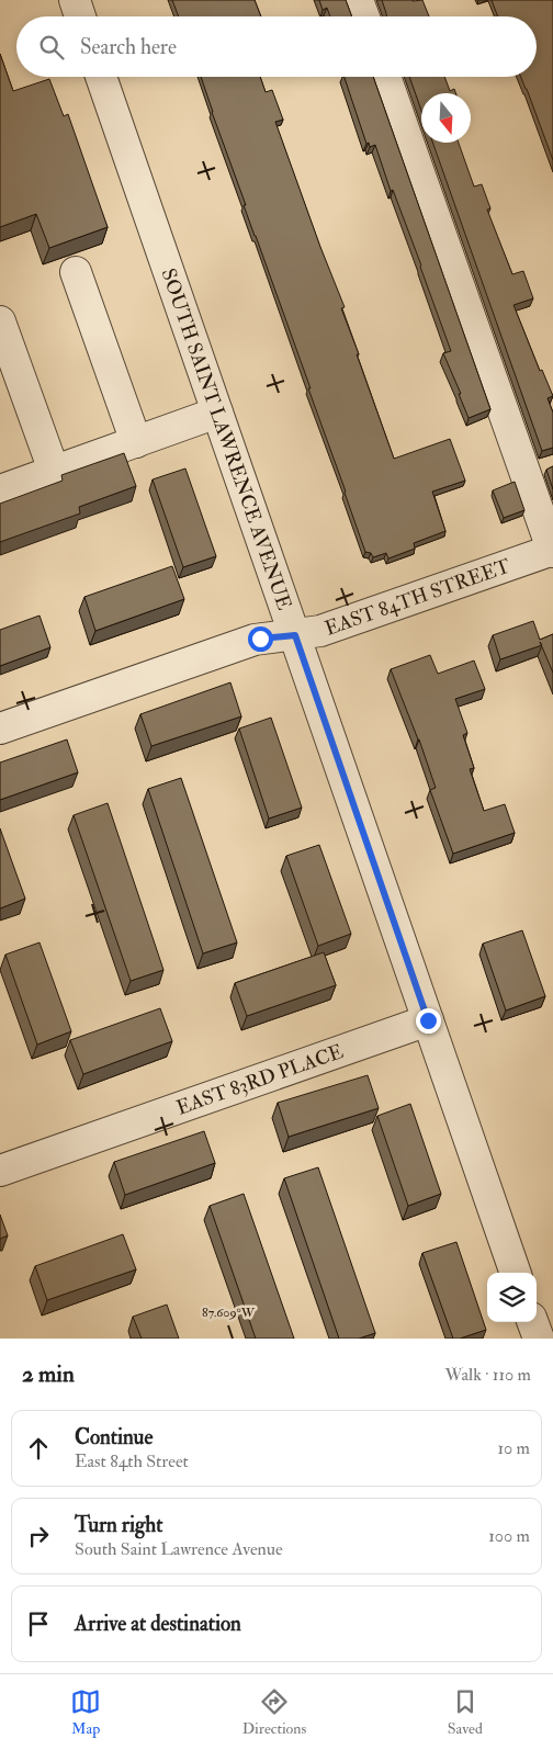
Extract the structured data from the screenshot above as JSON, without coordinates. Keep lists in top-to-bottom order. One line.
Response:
{"streets":{"street":["SOUTH SAINT LAWRENCE AVENUE","EAST 84TH STREET","EAST 83RD PLACE"]},"crossings":[["SOUTH SAINT LAWRENCE AVENUE","EAST 84TH STREET"],["SOUTH SAINT LAWRENCE AVENUE","EAST 83RD PLACE"]],"north":"bottom","page":{"search":"Search here","heading":["2 min","Walk · 110 m"],"list":[["Continue","East 84th Street","10 m"],["Turn right","South Saint Lawrence Avenue","100 m"],"Arrive at destination"],"nav":["Map","Directions","Saved"]},"coordinates":["87.609°W"]}
